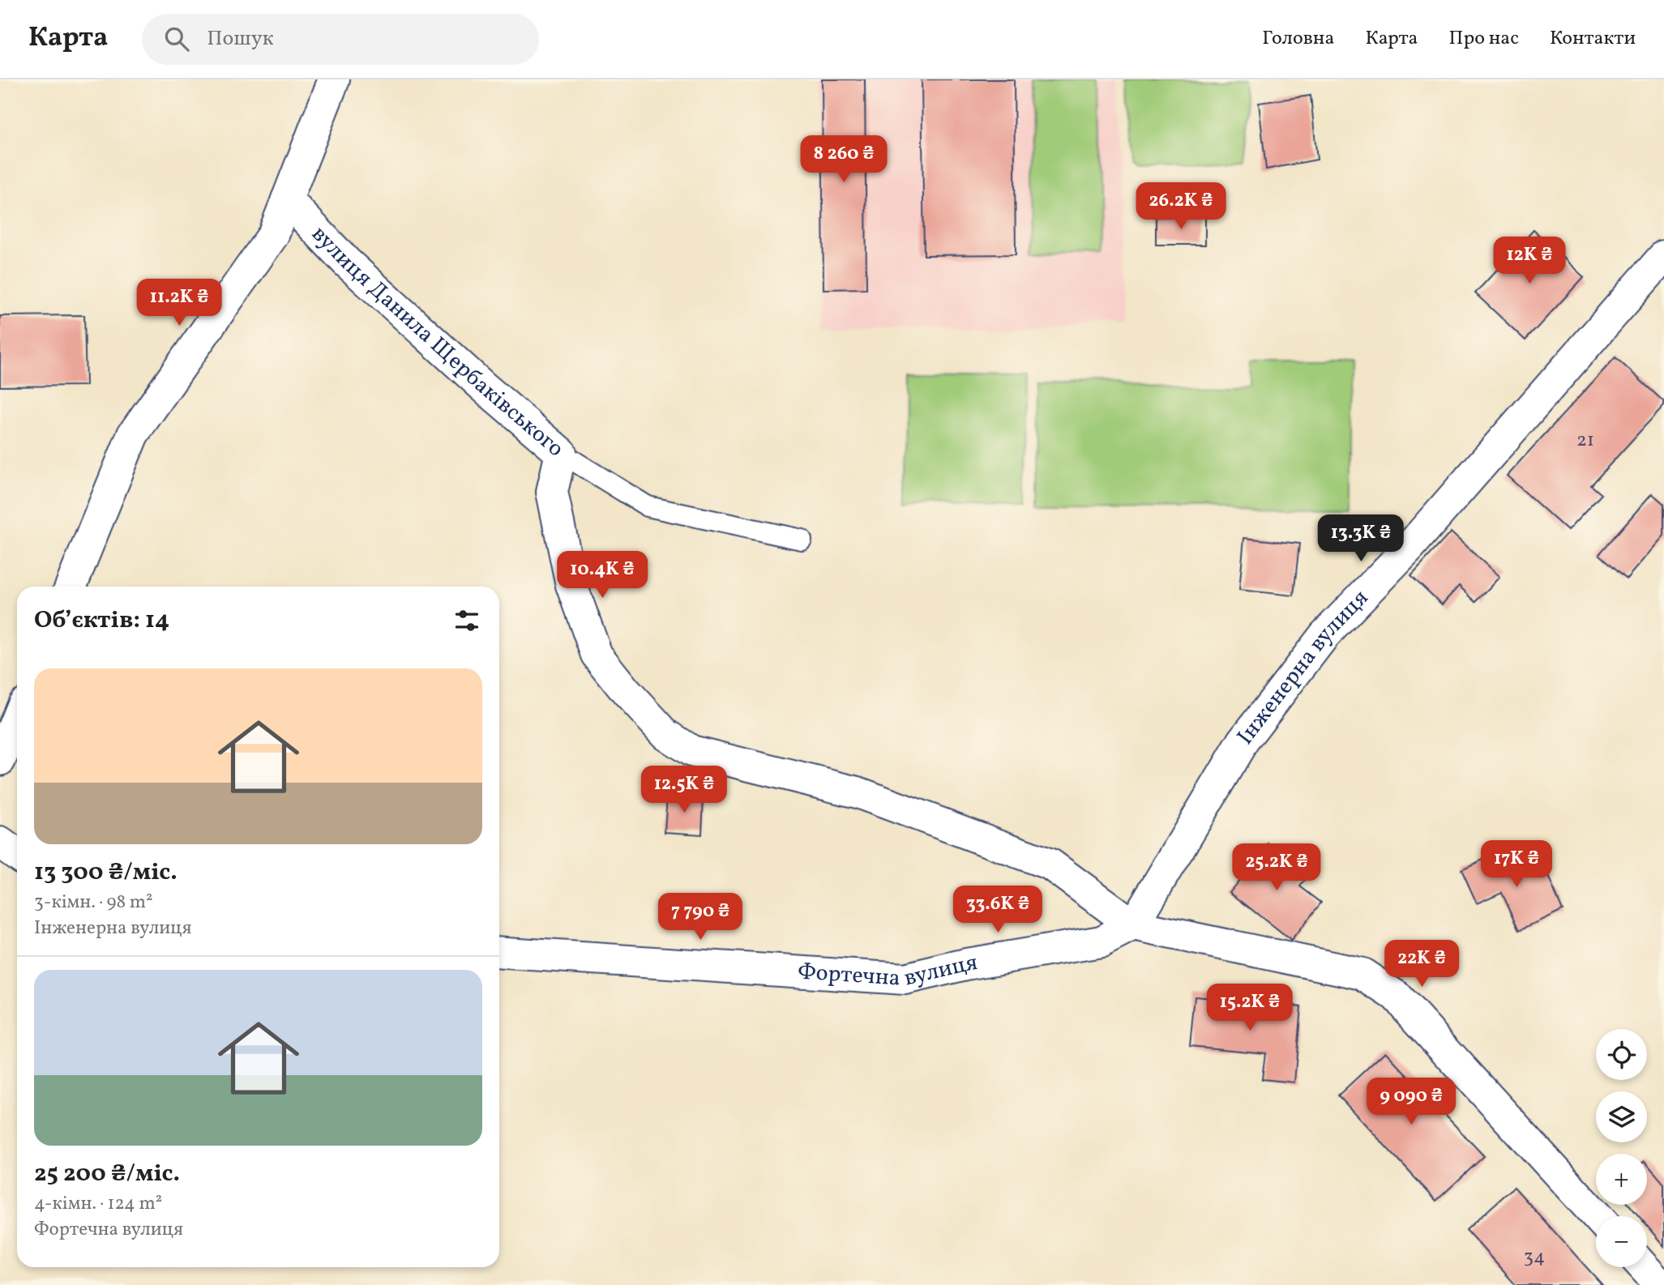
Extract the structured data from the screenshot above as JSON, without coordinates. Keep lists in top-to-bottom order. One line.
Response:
{"streets":{"street":["вулиця Данила Щербаківського","Інженерна вулиця","Фортечна вулиця"]},"crossings":[["вулиця Данила Щербаківського","Інженерна вулиця"],["вулиця Данила Щербаківського","Фортечна вулиця"],["Інженерна вулиця","Фортечна вулиця"]],"house_numbers":["21","34"],"page":{"header":"Карта","search":"Пошук","nav":["Головна","Карта","Про нас","Контакти"],"price":["8 260 ₴","26.2K ₴","12K ₴","11.2K ₴","13.3K ₴","10.4K ₴","12.5K ₴","17K ₴","25.2K ₴","33.6K ₴","7 790 ₴","22K ₴","15.2K ₴","9 090 ₴"],"heading":"Об’єктів: 14","list":[{"name":"13 300 ₴/міс.","note":"3-кімн. · 98 m² · Інженерна вулиця"},{"name":"25 200 ₴/міс.","note":"4-кімн. · 124 m² · Фортечна вулиця"}],"map_buttons":["+","−"]}}
